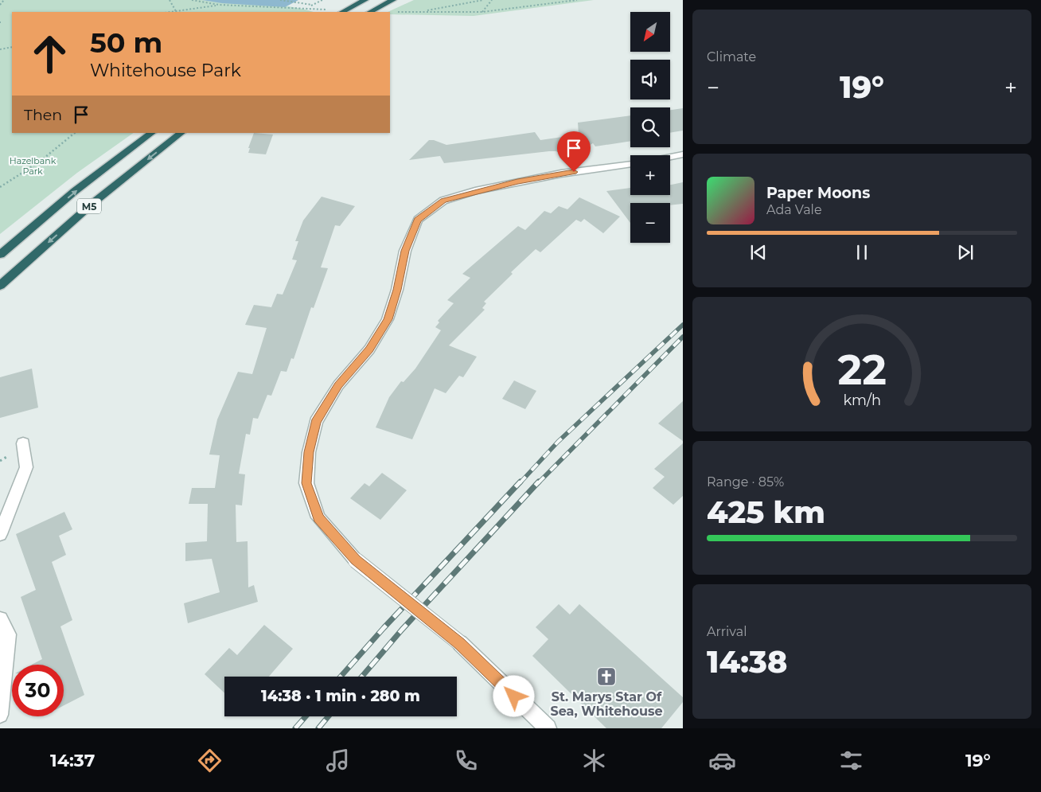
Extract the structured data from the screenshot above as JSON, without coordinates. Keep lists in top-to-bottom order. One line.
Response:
{"streets":{"highway":["M5"]},"parks":["Hazelbank Park"],"places":{"church":["St. Marys Star Of Sea, Whitehouse"]},"north":"bottom left","page":{"tile":["Climate",["Range · 85%","425 km"],["Arrival","14:38"]],"map_buttons":["+","−"],"turn":["50 m","Whitehouse Park"],"heat":["−","19°","+"],"then":"Then","song":["Paper Moons","Ada Vale"],"limit":"30","trip":"14:38 · 1 min · 280 m","tabs":["14:37","19°"],"gauge":["22","km/h"]}}
